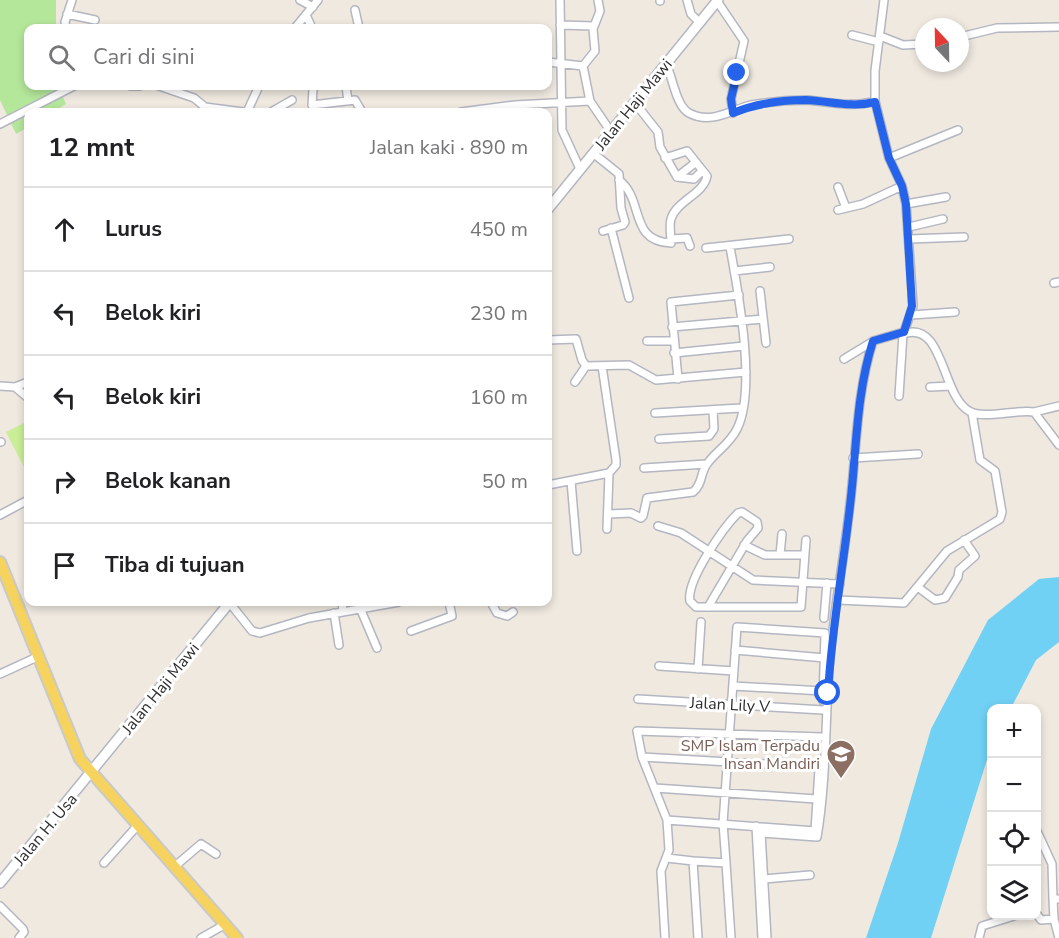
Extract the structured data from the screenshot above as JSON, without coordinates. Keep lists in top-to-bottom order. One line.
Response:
{"streets":{"street":["Jalan Haji Mawi","Jalan Lily V","Jalan H. Usa"]},"crossings":[["Jalan Haji Mawi","Jalan H. Usa"]],"places":{"school or university":["SMP Islam Terpadu Insan Mandiri"]},"north":"top","page":{"search":"Cari di sini","heading":["12 mnt","Jalan kaki · 890 m"],"list":[["Lurus","450 m"],["Belok kiri","230 m"],["Belok kiri","160 m"],["Belok kanan","50 m"],"Tiba di tujuan"],"map_buttons":["+","−"]}}
